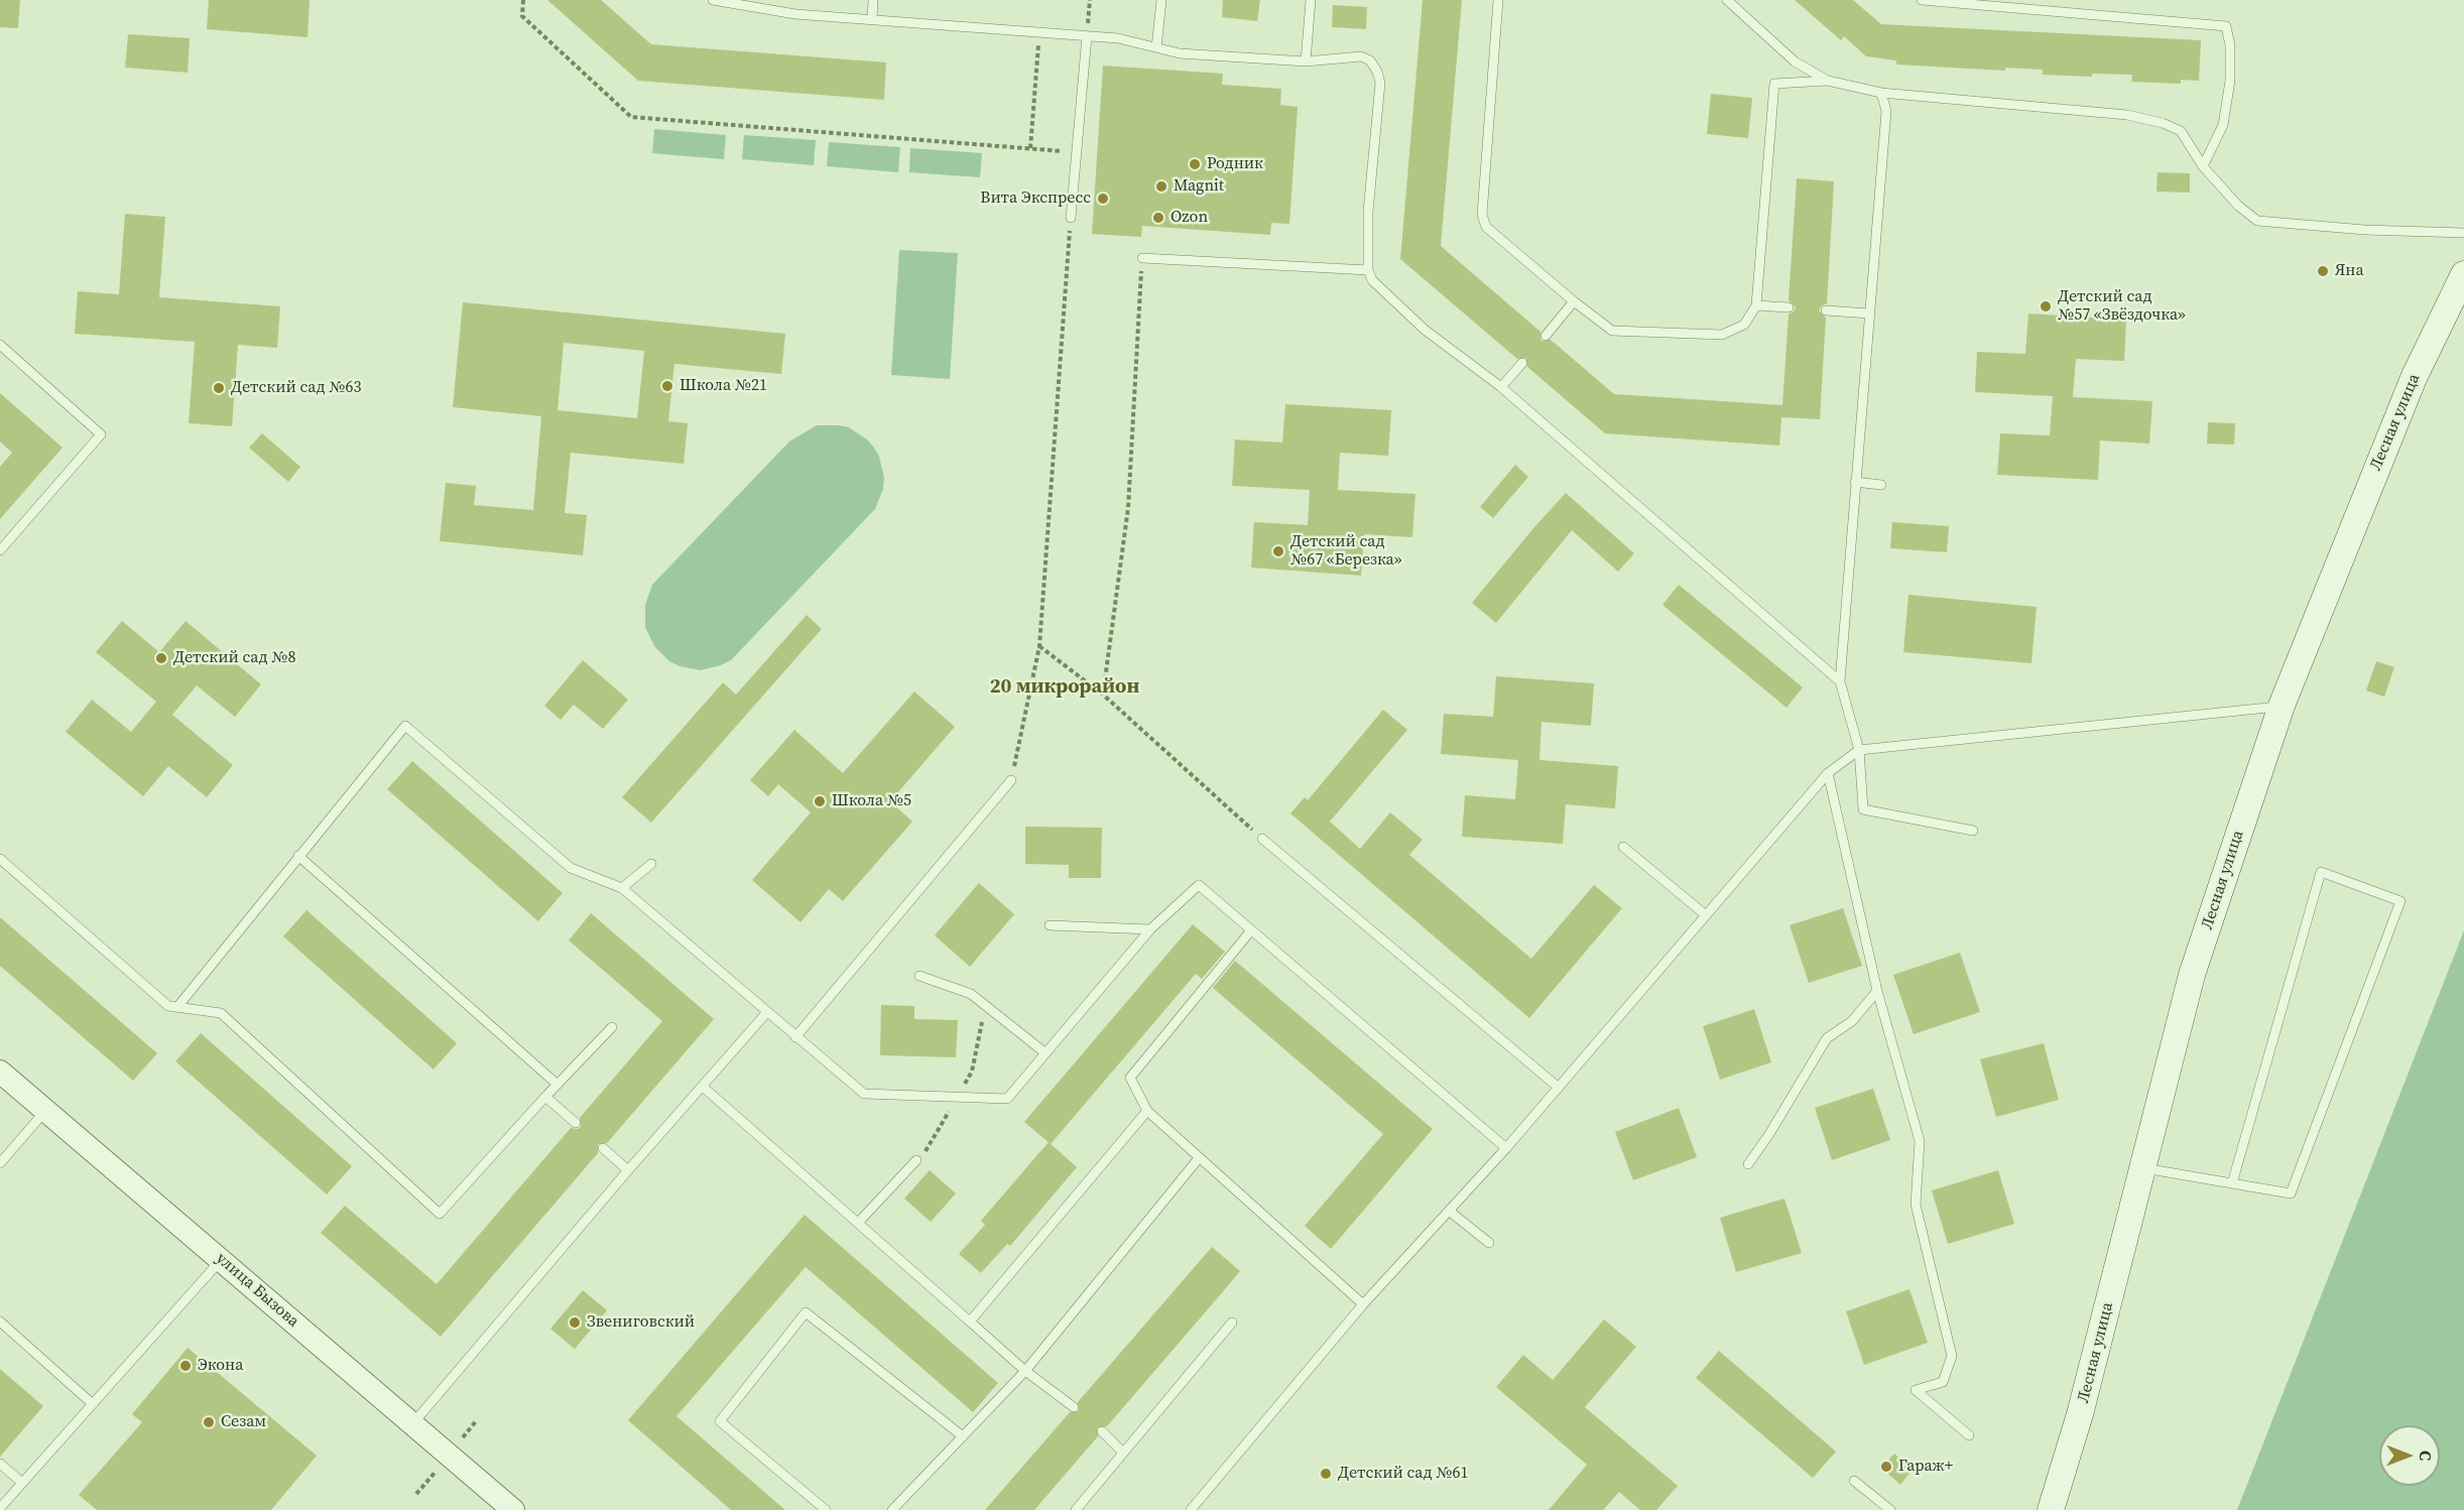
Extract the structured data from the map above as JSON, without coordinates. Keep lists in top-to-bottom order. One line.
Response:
{"streets":{"main road":["Лесная улица"],"street":["улица Бызова"]},"districts":["20 микрорайон"],"places":["Родник","Magnit","Вита Экспресс","Ozon","Яна","Детский сад №57 «Звёздочка»","Школа №21","Детский сад №63","Детский сад №67 «Березка»","Детский сад №8","Школа №5","Звениговский","Экона","Сезам","Гараж+","Детский сад №61"],"north":"right"}
